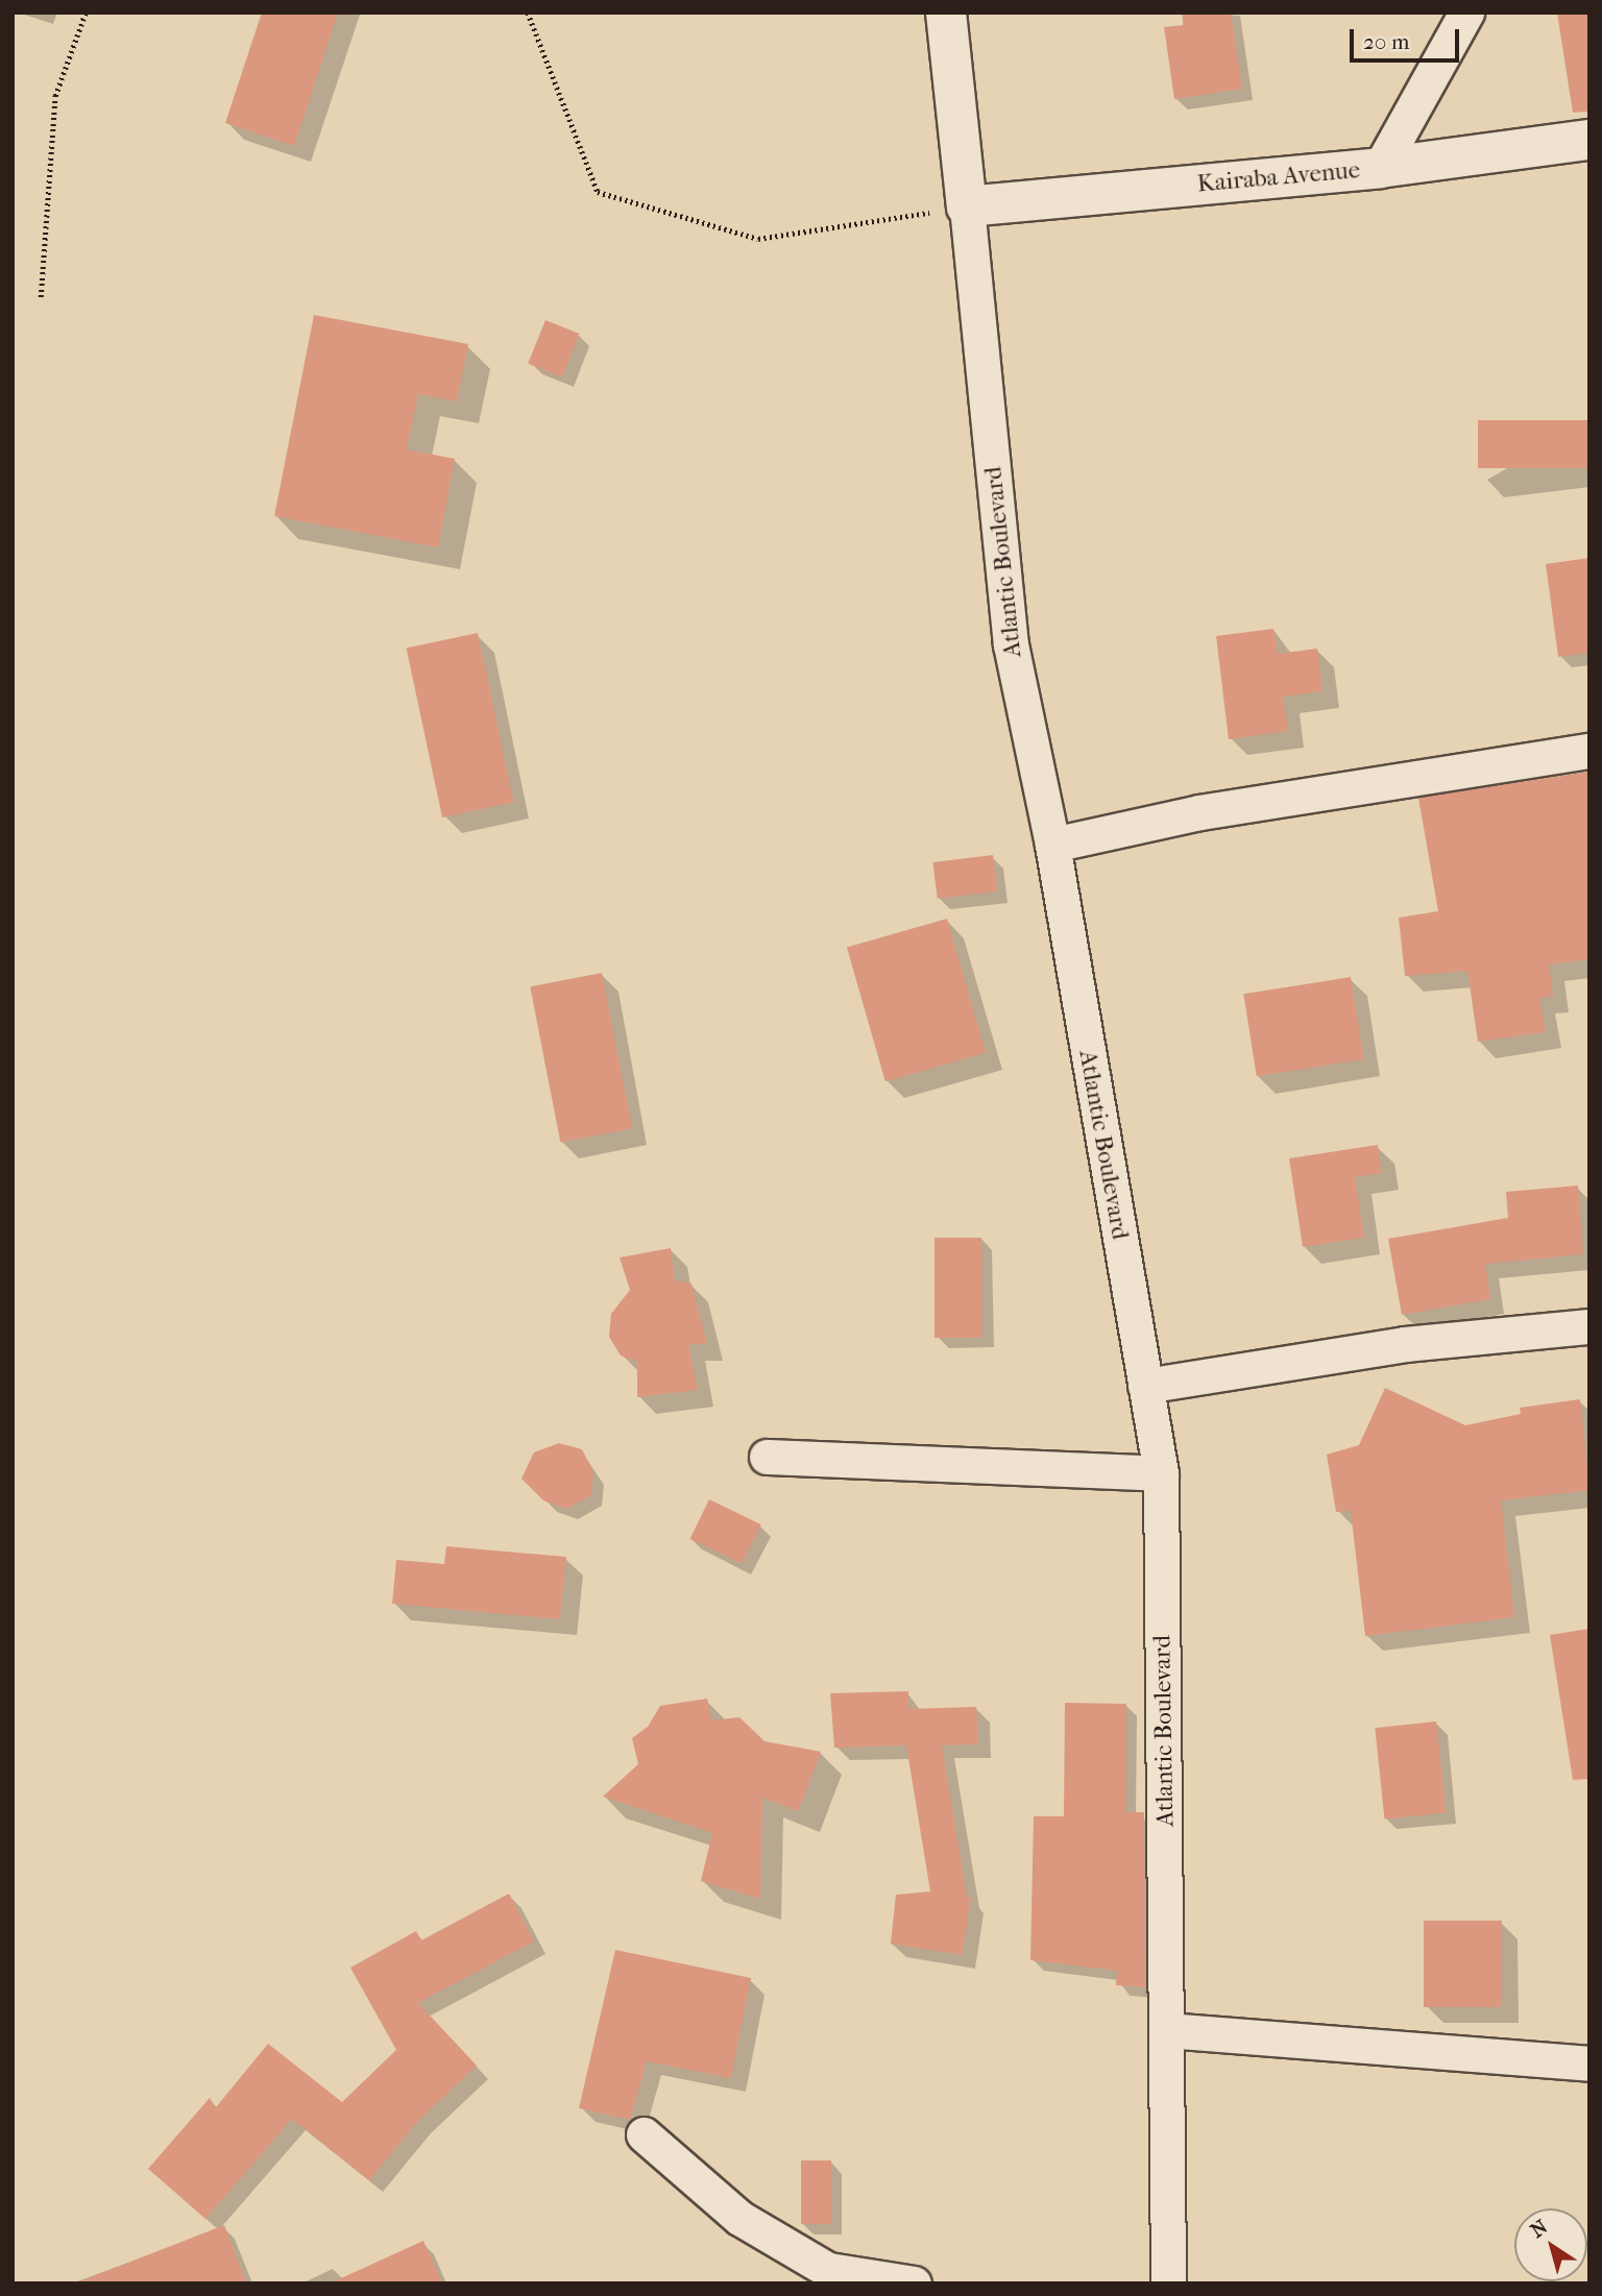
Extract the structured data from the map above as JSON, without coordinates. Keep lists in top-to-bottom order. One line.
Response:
{"streets":{"street":["Kairaba Avenue","Atlantic Boulevard"]},"crossings":[["Kairaba Avenue","Atlantic Boulevard"]],"scale_bar":"20 m","north":"top left"}
